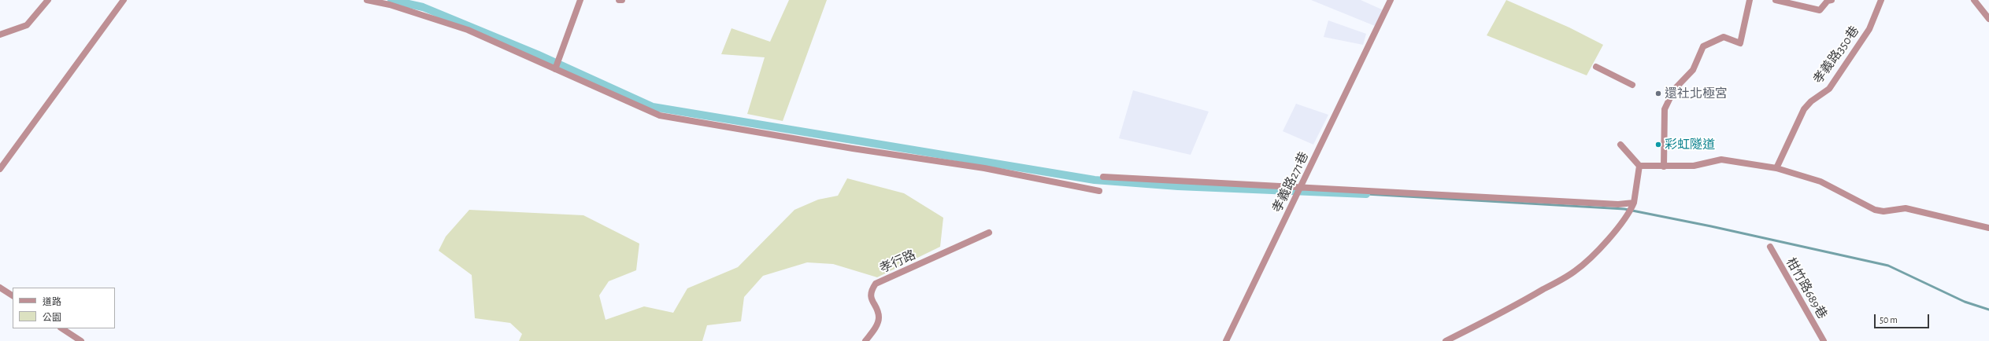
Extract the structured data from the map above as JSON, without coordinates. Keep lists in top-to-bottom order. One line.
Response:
{"streets":{"street":["孝義路350巷","孝義路271巷","孝行路","柑竹路689巷"]},"places":["還社北極宮","彩虹隧道"],"legend":["道路","公園"],"scale_bar":"50 m"}
